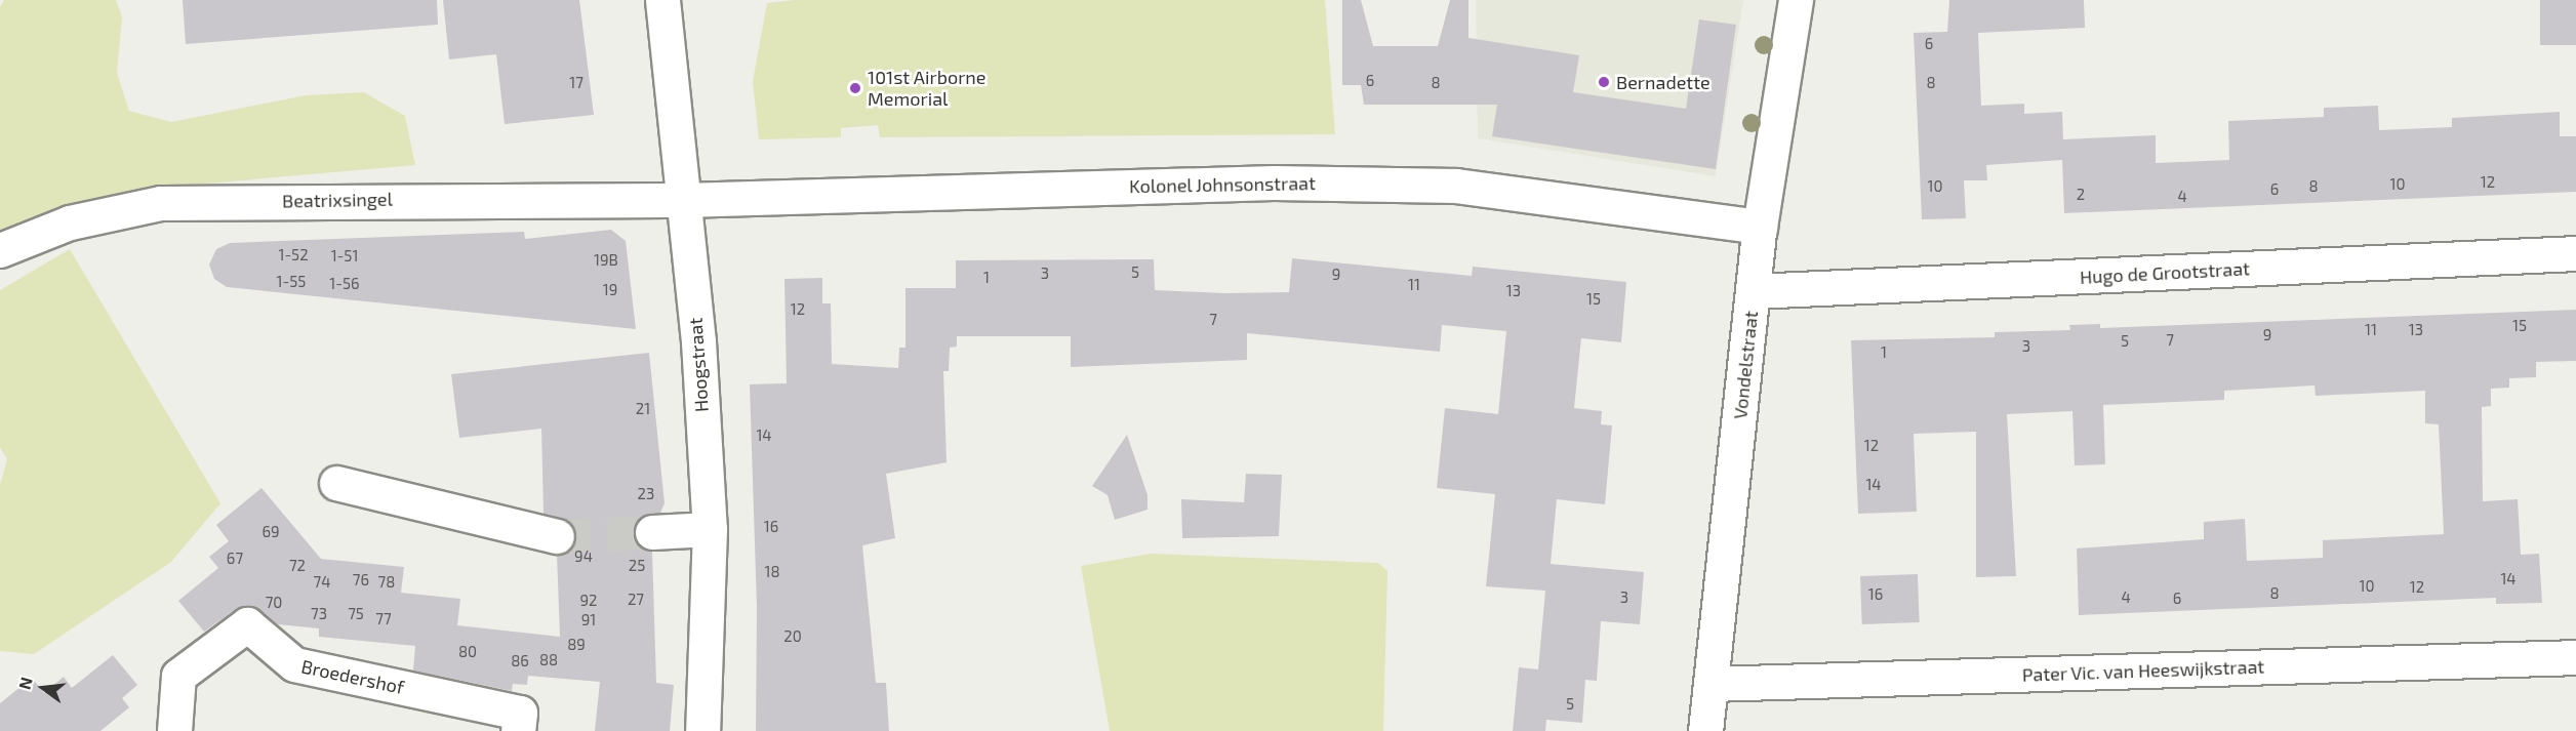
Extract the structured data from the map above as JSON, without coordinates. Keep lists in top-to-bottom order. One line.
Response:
{"streets":{"street":["Kolonel Johnsonstraat","Beatrixsingel","Hugo de Grootstraat","Hoogstraat","Vondelstraat","Pater Vic. van Heeswijkstraat","Broedershof"]},"crossings":[["Kolonel Johnsonstraat","Beatrixsingel"],["Kolonel Johnsonstraat","Hoogstraat"],["Kolonel Johnsonstraat","Vondelstraat"],["Beatrixsingel","Hoogstraat"],["Hugo de Grootstraat","Vondelstraat"],["Vondelstraat","Pater Vic. van Heeswijkstraat"]],"places":["Bernadette","101st Airborne Memorial"],"house_numbers":["6","6","17","8","8","12","10","10","8","6","2","4","1-52","1-51","19B","5","3","9","1","1-55","1-56","11","19","13","15","12","7","15","11","13","9","7","5","3","1","21","14","12","14","23","16","69","94","67","72","25","18","14","76","74","78","10","12","8","16","3","4","6","27","92","70","73","75","77","91","20","89","80","88","86","5"],"north":"left"}
